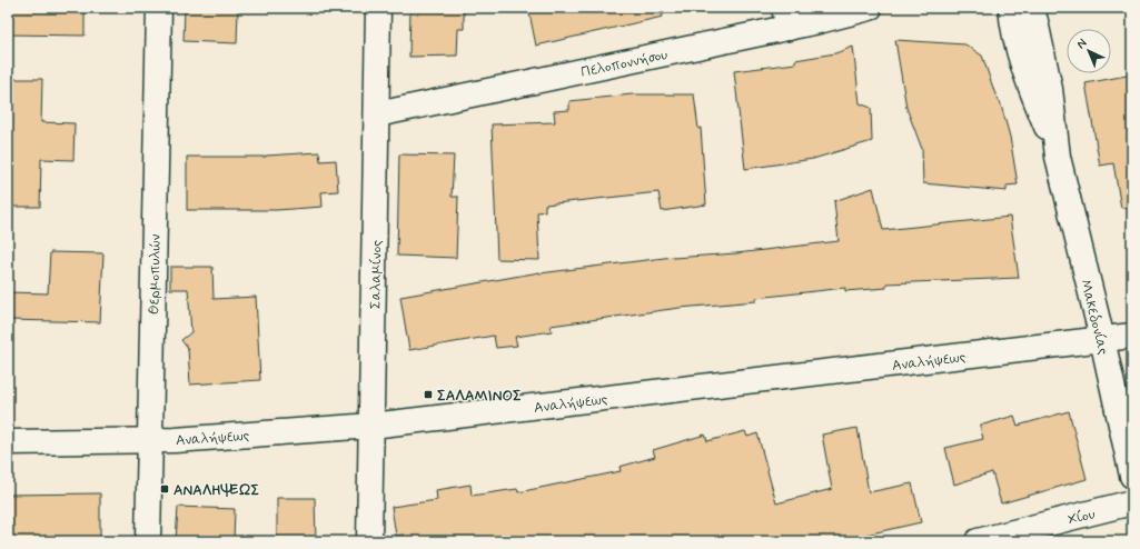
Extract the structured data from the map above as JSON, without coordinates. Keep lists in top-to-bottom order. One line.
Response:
{"streets":{"street":["Πελοποννήσου","Θερμοπυλών","Σαλαμίνος","Μακεδονίας","Αναλήψεως","Χίου"]},"crossings":[["Πελοποννήσου","Σαλαμίνος"],["Θερμοπυλών","Αναλήψεως"],["Σαλαμίνος","Αναλήψεως"],["Μακεδονίας","Αναλήψεως"]],"places":{"transit":["ΣΑΛΑΜΙΝΟΣ","ΑΝΑΛΗΨΕΩΣ"]},"north":"top left"}
